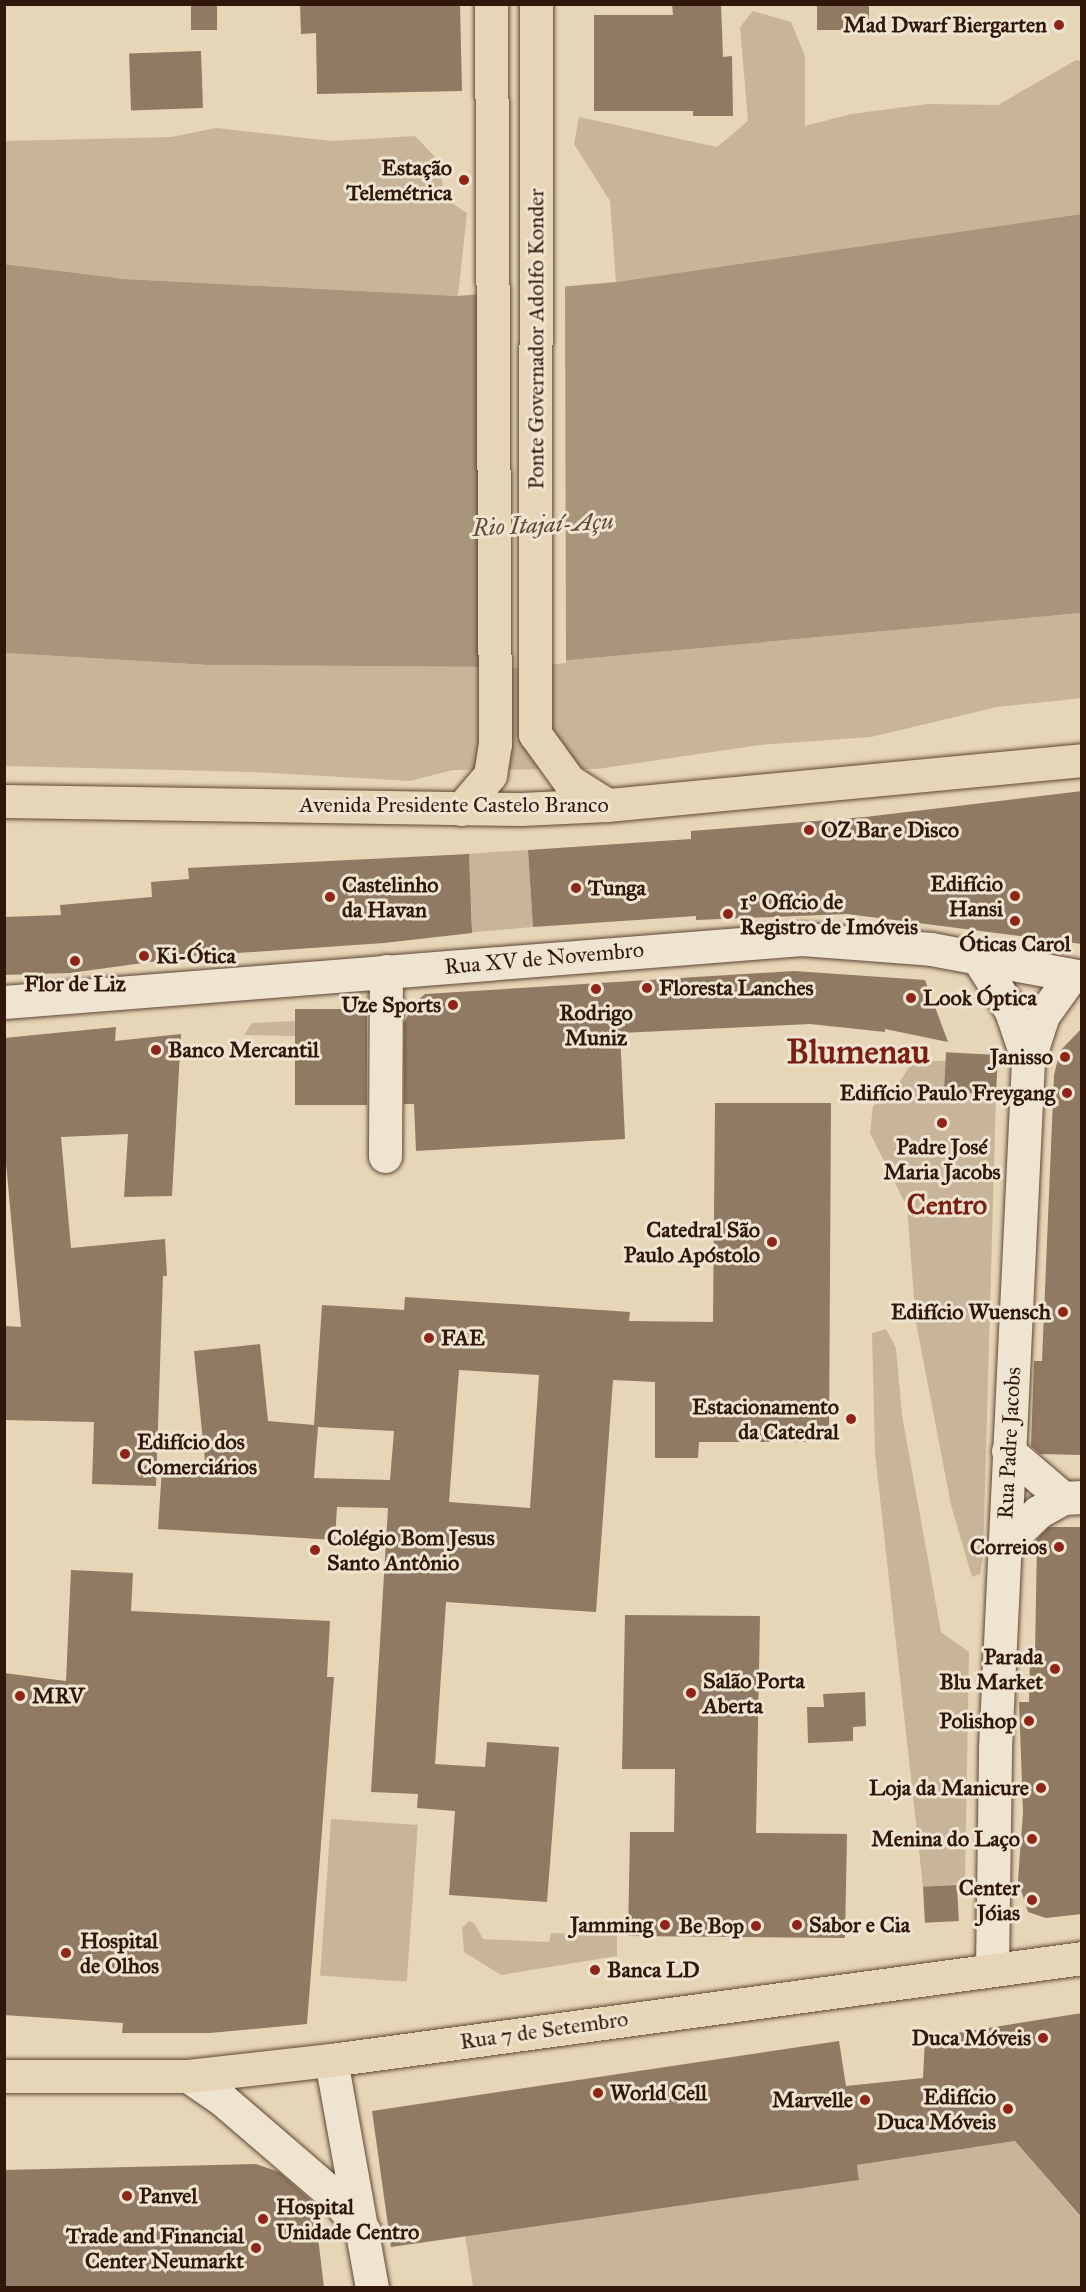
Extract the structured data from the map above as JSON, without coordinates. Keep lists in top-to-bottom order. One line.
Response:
{"streets":{"main road":["Ponte Governador Adolfo Konder","Avenida Presidente Castelo Branco","Rua 7 de Setembro"],"street":["Rua XV de Novembro","Rua Padre Jacobs"]},"crossings":[["Ponte Governador Adolfo Konder","Avenida Presidente Castelo Branco"],["Rua XV de Novembro","Rua Padre Jacobs"],["Rua Padre Jacobs","Rua 7 de Setembro"]],"districts":["Blumenau","Centro"],"water":["Rio Itajaí-Açu"],"places":["Mad Dwarf Biergarten","Estação Telemétrica","OZ Bar e Disco","Tunga","Edifício Hansi","Castelinho da Havan","1º Ofício de Registro de Imóveis","Óticas Carol","Ki-Ótica","Flor de Liz","Floresta Lanches","Rodrigo Muniz","Look Óptica","Uze Sports","Banco Mercantil","Janisso","Edifício Paulo Freygang","Padre José Maria Jacobs","Catedral São Paulo Apóstolo","Edifício Wuensch","FAE","Estacionamento da Catedral","Edifício dos Comerciários","Correios","Colégio Bom Jesus Santo Antônio","Parada Blu Market","Salão Porta Aberta","MRV","Polishop","Loja da Manicure","Menina do Laço","Center Jóias","Jamming","Sabor e Cia","Be Bop","Hospital de Olhos","Banca LD","Duca Móveis","World Cell","Marvelle","Edifício Duca Móveis","Panvel","Hospital Unidade Centro","Trade and Financial Center Neumarkt"]}
